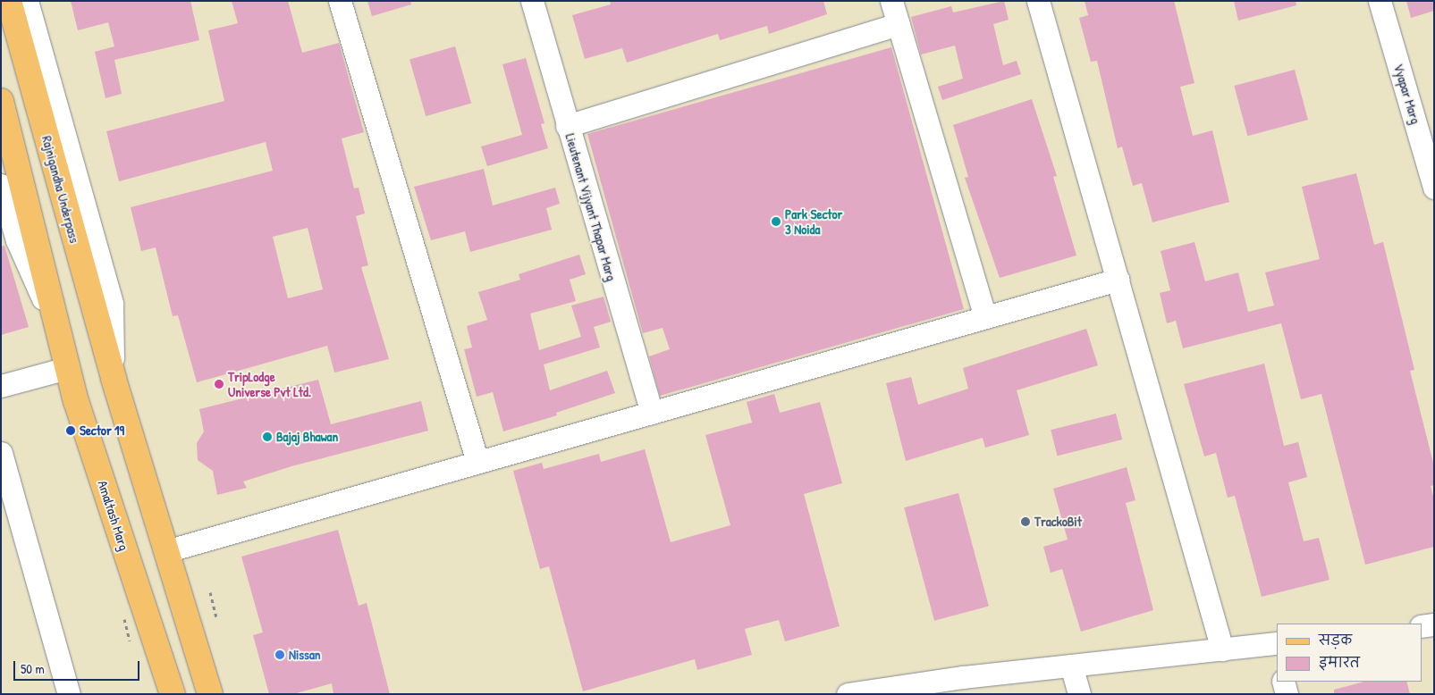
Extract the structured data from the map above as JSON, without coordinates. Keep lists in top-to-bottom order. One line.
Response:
{"streets":{"main road":["Rajnigandha Underpass","Amaltash Marg"],"street":["Vyapar Marg","Lieutenant Vijyant Thapar Marg"]},"places":["Park Sector 3 Noida","TripLodge Universe Pvt Ltd.","Sector 19","Bajaj Bhawan","TrackoBit","Nissan"],"legend":["सड़क","इमारत"],"scale_bar":"50 m"}
